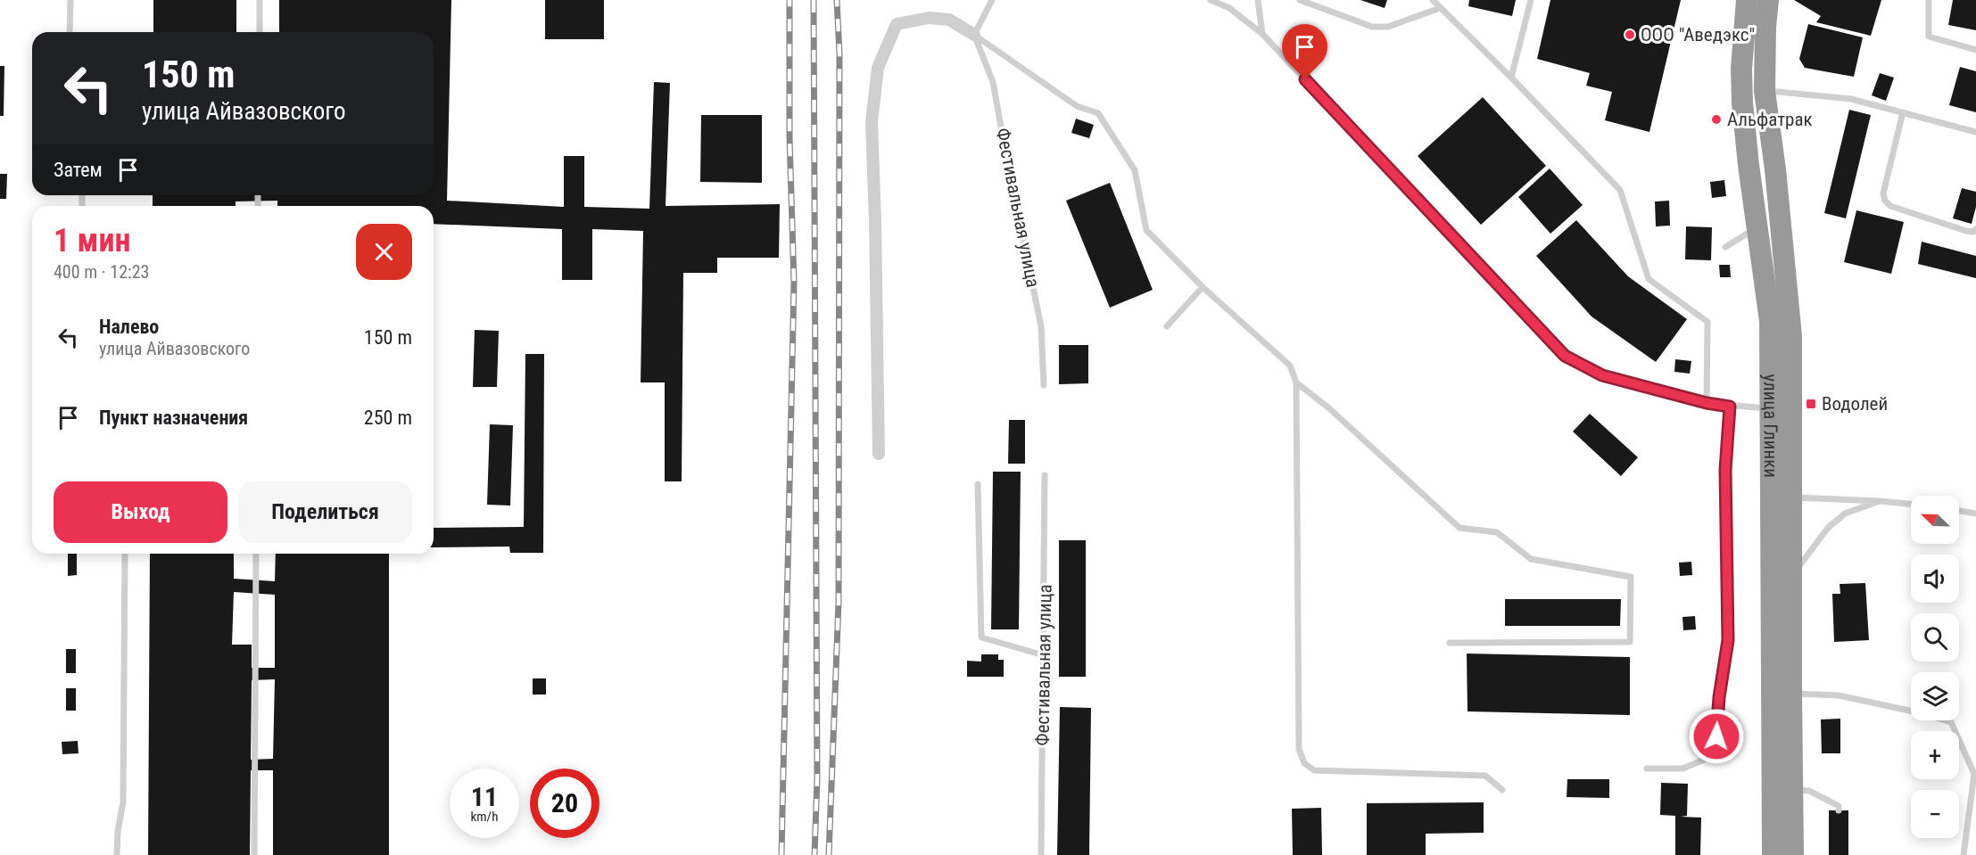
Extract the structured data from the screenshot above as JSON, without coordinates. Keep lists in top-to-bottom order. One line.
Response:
{"streets":{"highway":["улица Глинки"],"lane":["Фестивальная улица"]},"places":{"other":["ООО \"Аведэкс\"","Альфатрак"],"transit":["Водолей"]},"north":"top left","page":{"turn":["150 m","улица Айвазовского"],"then":"Затем","heading":["1 мин","400 m · 12:23"],"list":[{"name":"Налево","note":"улица Айвазовского","value":"150 m"},{"name":"Пункт назначения","value":"250 m"}],"buttons":["Выход","Поделиться"],"map_buttons":["+","−"],"speed":"11 km/h","limit":"20"}}
